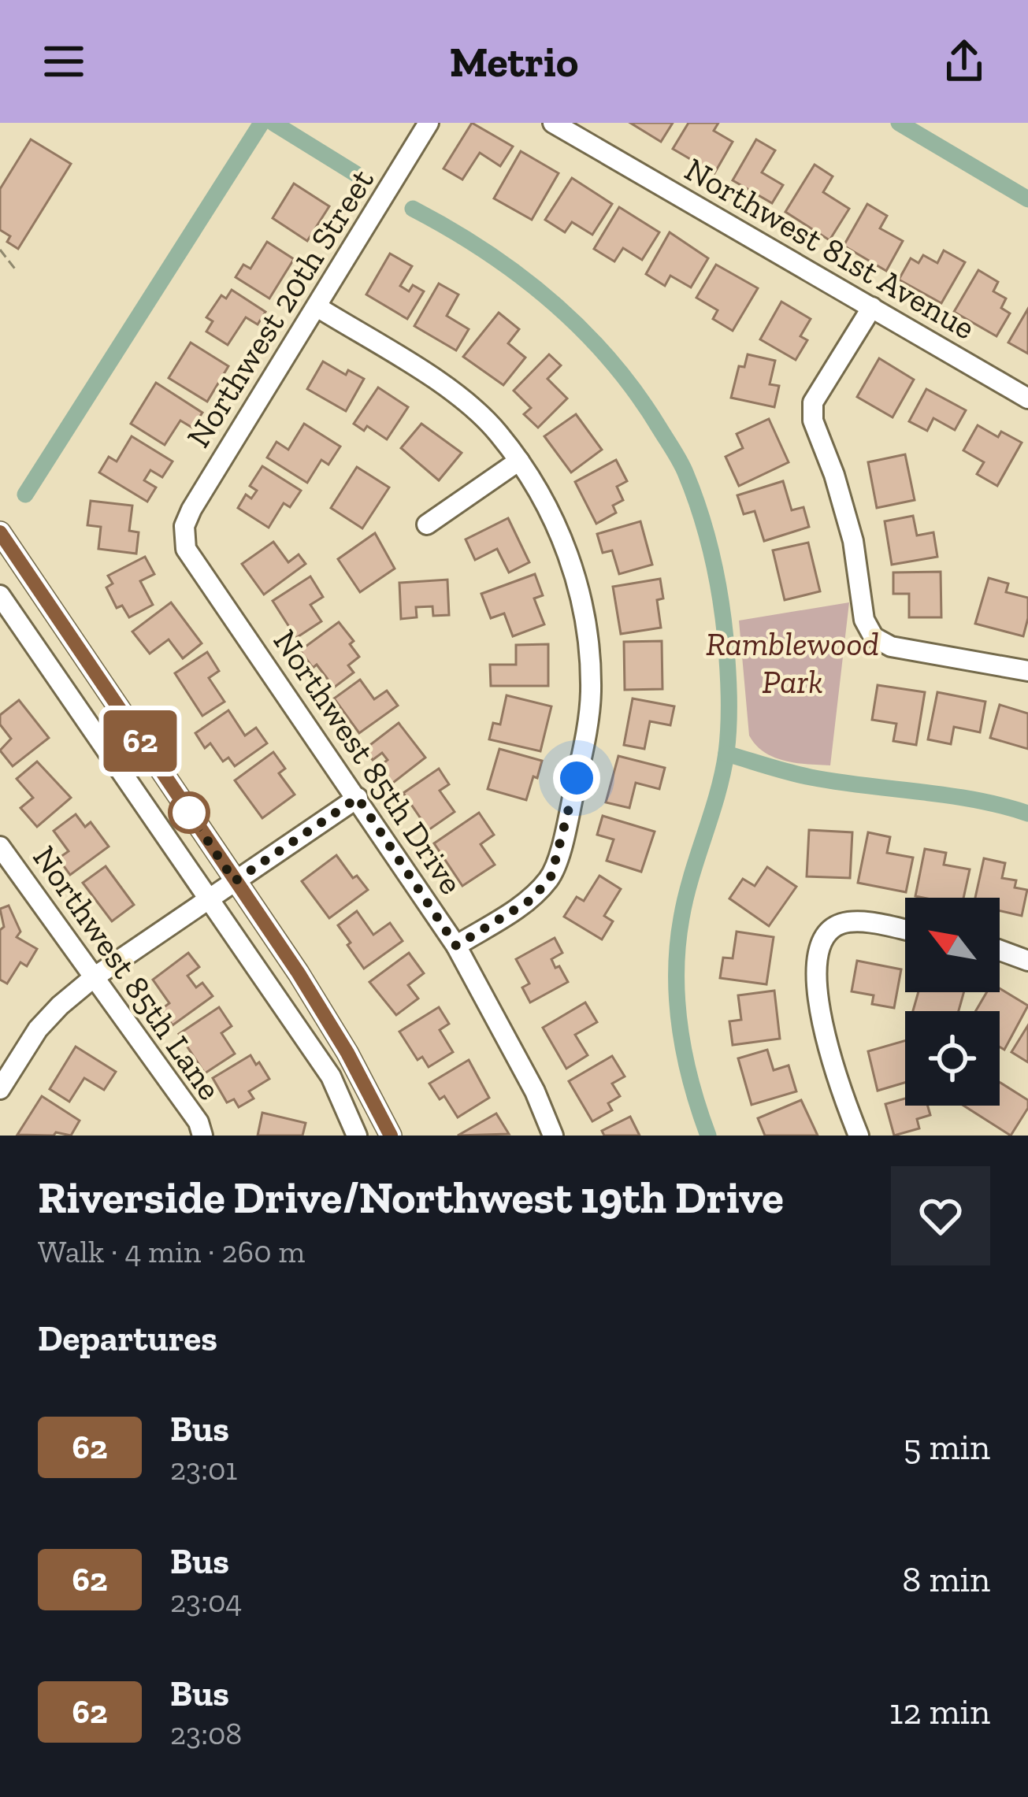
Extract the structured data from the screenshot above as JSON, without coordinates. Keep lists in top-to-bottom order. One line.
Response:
{"streets":{"street":["Northwest 81st Avenue","Northwest 20th Street","Northwest 85th Drive","Northwest 85th Lane"]},"crossings":[["Northwest 20th Street","Northwest 85th Drive"]],"parks":["Ramblewood Park"],"lines":["bus line 62"],"north":"top left","page":{"header":"Metrio","on_map":"62","heading":[["Riverside Drive/Northwest 19th Drive","Walk · 4 min · 260 m"],"Departures"],"list":[{"mark":"62","name":"Bus","note":"23:01","value":"5 min"},{"mark":"62","name":"Bus","note":"23:04","value":"8 min"},{"mark":"62","name":"Bus","note":"23:08","value":"12 min"}]}}
